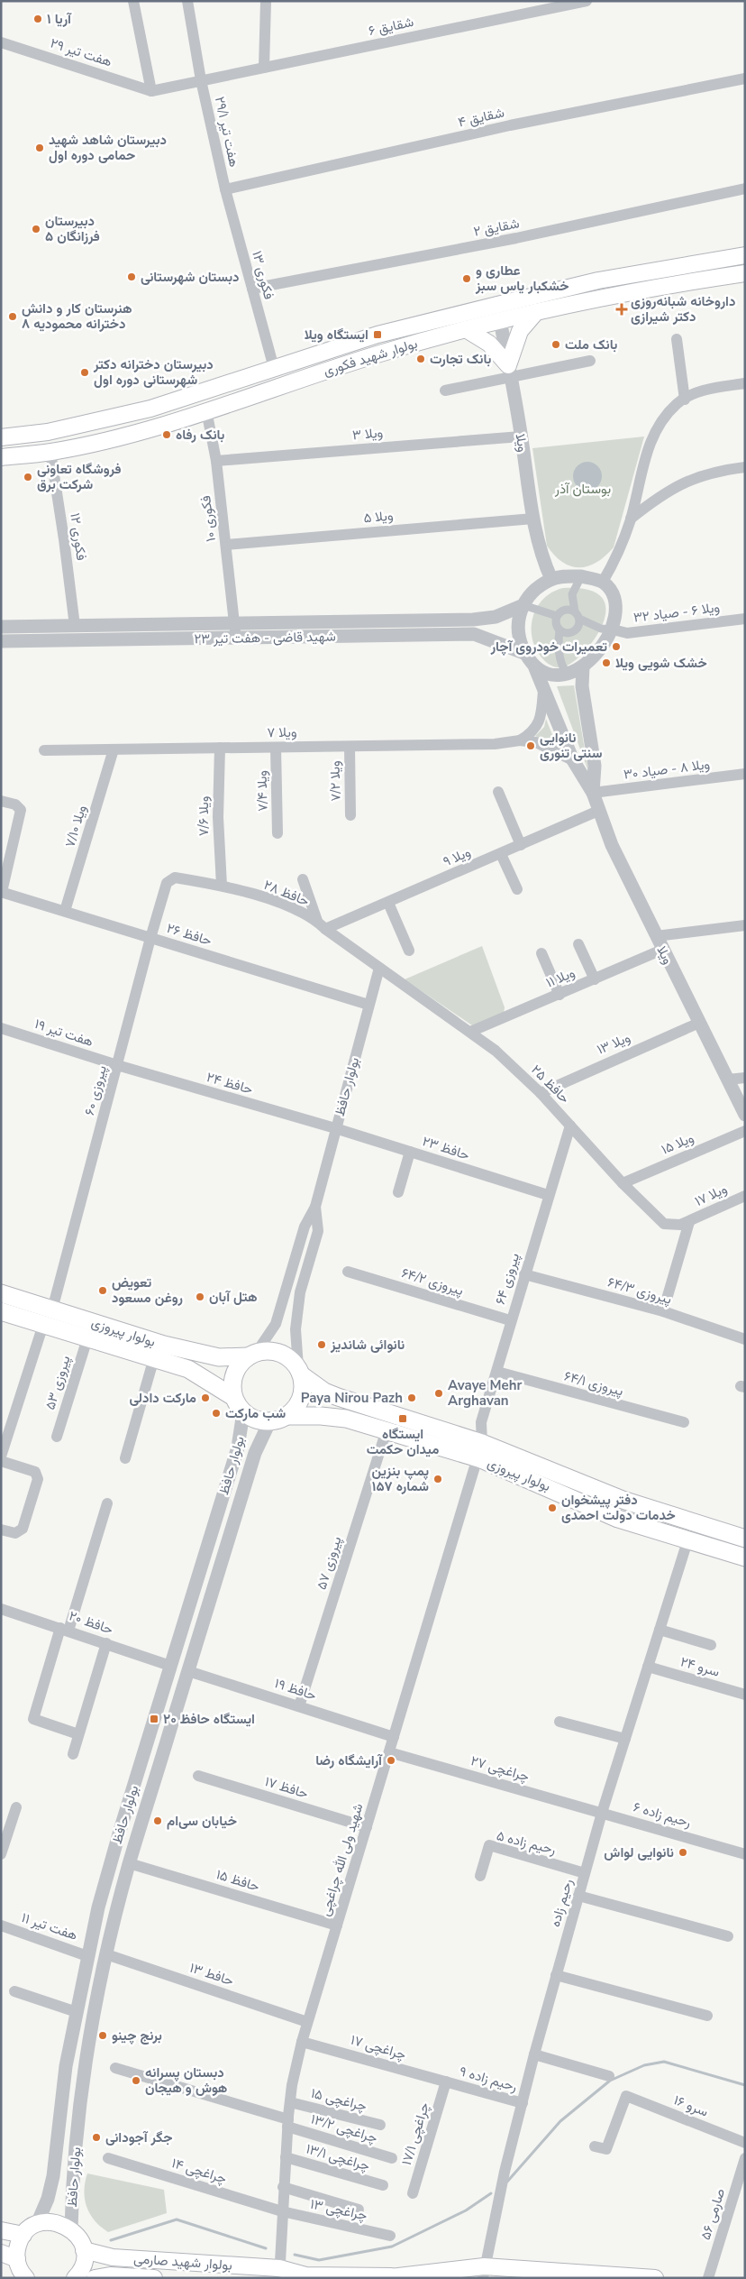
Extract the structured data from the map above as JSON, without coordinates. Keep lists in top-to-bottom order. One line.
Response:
{"streets":{"main road":["بولوار شهید فکوری","بولوار پیروزی","بولوار شهید صارمی"],"street":["شقایق ۶","هفت تیر ۲۹","شقایق ۴","هفت تیر ۲۹/۱","شقایق ۲","فکوری ۱۳","ویلا ۳","ویلا","ویلا ۵","فکوری ۱۰","فکوری ۱۲","ویلا ۶ - صیاد ۳۲","شهید قاضی - هفت تیر ۲۳","ویلا ۷","ویلا ۸ - صیاد ۳۰","ویلا ۷/۲","ویلا ۷/۴","ویلا ۷/۶","ویلا ۷/۱۰","ویلا ۹","حافظ ۲۸","حافظ ۲۶","ویلا ۱۱","هفت تیر ۱۹","ویلا ۱۳","حافظ ۲۴","حافظ ۲۵","بولوار حافظ","پیروزی ۶۰","ویلا ۱۵","حافظ ۲۳","ویلا ۱۷","پیروزی ۶۴","پیروزی ۶۴/۲","پیروزی ۶۴/۳","پیروزی ۵۳","پیروزی ۶۴/۱","پیروزی ۵۷","حافظ ۲۰","سرو ۲۴","حافظ ۱۹","چراغچی ۲۷","حافظ ۱۷","رحیم زاده ۶","رحیم زاده ۵","شهید ولی الله چراغچی","حافظ ۱۵","رحیم زاده","هفت تیر ۱۱","حافط ۱۳","چراغچی ۱۷","رحیم زاده ۹","چراغچی ۱۵","سرو ۱۶","چراغچی ۱۳/۲","چراغچی ۱۷/۱","چراغچی ۱۳/۱","چراغچی ۱۴","چراغچی ۱۳","صارمی ۵۶"]},"crossings":[["شقایق ۶","هفت تیر ۲۹"],["شقایق ۶","هفت تیر ۲۹/۱"],["شقایق ۴","هفت تیر ۲۹/۱"],["شقایق ۴","فکوری ۱۳"],["هفت تیر ۲۹/۱","فکوری ۱۳"],["شقایق ۲","فکوری ۱۳"],["فکوری ۱۳","بولوار شهید فکوری"],["بولوار شهید فکوری","ویلا"],["بولوار شهید فکوری","فکوری ۱۰"],["بولوار شهید فکوری","فکوری ۱۲"],["ویلا ۳","ویلا"],["ویلا ۳","فکوری ۱۰"],["ویلا","ویلا ۵"],["ویلا","شهید قاضی - هفت تیر ۲۳"],["ویلا","ویلا ۸ - صیاد ۳۰"],["ویلا","ویلا ۹"],["ویلا","ویلا ۱۱"],["ویلا","ویلا ۱۳"],["ویلا ۵","فکوری ۱۰"],["فکوری ۱۰","شهید قاضی - هفت تیر ۲۳"],["فکوری ۱۲","شهید قاضی - هفت تیر ۲۳"],["ویلا ۷","ویلا ۷/۲"],["ویلا ۷","ویلا ۷/۴"],["ویلا ۷","ویلا ۷/۶"],["ویلا ۷","ویلا ۷/۱۰"],["ویلا ۷/۶","حافظ ۲۸"],["ویلا ۷/۱۰","حافظ ۲۶"],["ویلا ۹","حافظ ۲۸"],["حافظ ۲۸","حافظ ۲۵"],["حافظ ۲۸","بولوار حافظ"],["حافظ ۲۸","پیروزی ۶۰"],["حافظ ۲۶","بولوار حافظ"],["حافظ ۲۶","پیروزی ۶۰"],["ویلا ۱۱","حافظ ۲۵"],["هفت تیر ۱۹","حافظ ۲۴"],["هفت تیر ۱۹","پیروزی ۶۰"],["ویلا ۱۳","حافظ ۲۵"],["حافظ ۲۴","بولوار حافظ"],["حافظ ۲۴","پیروزی ۶۰"],["حافظ ۲۴","حافظ ۲۳"],["حافظ ۲۵","بولوار حافظ"],["حافظ ۲۵","ویلا ۱۵"],["حافظ ۲۵","ویلا ۱۷"],["حافظ ۲۵","پیروزی ۶۴"],["بولوار حافظ","حافظ ۲۳"],["بولوار حافظ","بولوار پیروزی"],["بولوار حافظ","حافظ ۲۰"],["بولوار حافظ","حافظ ۱۹"],["بولوار حافظ","حافظ ۱۵"],["بولوار حافظ","هفت تیر ۱۱"],["بولوار حافظ","حافط ۱۳"],["پیروزی ۶۰","بولوار پیروزی"],["حافظ ۲۳","پیروزی ۶۴"],["پیروزی ۶۴","پیروزی ۶۴/۲"],["پیروزی ۶۴","پیروزی ۶۴/۳"],["پیروزی ۶۴","بولوار پیروزی"],["پیروزی ۶۴","پیروزی ۶۴/۱"],["پیروزی ۶۴","شهید ولی الله چراغچی"],["بولوار پیروزی","پیروزی ۵۳"],["بولوار پیروزی","پیروزی ۵۷"],["بولوار پیروزی","شهید ولی الله چراغچی"],["بولوار پیروزی","رحیم زاده"],["پیروزی ۵۷","حافظ ۱۹"],["سرو ۲۴","رحیم زاده"],["حافظ ۱۹","شهید ولی الله چراغچی"],["چراغچی ۲۷","رحیم زاده ۶"],["چراغچی ۲۷","شهید ولی الله چراغچی"],["چراغچی ۲۷","رحیم زاده"],["حافظ ۱۷","شهید ولی الله چراغچی"],["رحیم زاده ۶","رحیم زاده"],["رحیم زاده ۵","رحیم زاده"],["شهید ولی الله چراغچی","حافظ ۱۵"],["شهید ولی الله چراغچی","حافط ۱۳"],["شهید ولی الله چراغچی","چراغچی ۱۷"],["شهید ولی الله چراغچی","چراغچی ۱۵"],["شهید ولی الله چراغچی","چراغچی ۱۳/۲"],["شهید ولی الله چراغچی","چراغچی ۱۳/۱"],["شهید ولی الله چراغچی","چراغچی ۱۴"],["شهید ولی الله چراغچی","چراغچی ۱۳"],["شهید ولی الله چراغچی","بولوار شهید صارمی"],["رحیم زاده","رحیم زاده ۹"],["رحیم زاده","بولوار شهید صارمی"],["چراغچی ۱۷","رحیم زاده ۹"],["چراغچی ۱۷","چراغچی ۱۷/۱"],["رحیم زاده ۹","چراغچی ۱۷/۱"],["چراغچی ۱۴","چراغچی ۱۳"]],"parks":["بوستان آذر"],"places":{"other":["آریا ۱","دبیرستان شاهد شهید حمامی دوره اول","دبیرستان فرزانگان ۵","دبستان شهرستانی","عطاری و خشکبار یاس سبز","هنرستان کار و دانش دخترانه محمودیه ۸","بانک ملت","بانک تجارت","دبیرستان دخترانه دکتر شهرستانی دوره اول","بانک رفاه","فروشگاه تعاونی شرکت برق","تعمیرات خودروی آچار","خشک شویی ویلا","نانوایی سنتی تنوری","تعویض روغن مسعود","هتل آبان","نانوائی شاندیز","Avaye Mehr Arghavan","مارکت دادلی","Paya Nirou Pazh","شب مارکت","پمپ بنزین شماره ۱۵۷","دفتر پیشخوان خدمات دولت احمدی","آرایشگاه رضا","خیابان سی‌ام","نانوایی لواش","برنج چینو","دبستان پسرانه هوش و هیجان","جگر آجودانی"],"health":["داروخانه شبانه‌روزی دکتر شیرازی"],"transit":["ایستگاه ویلا","ایستگاه میدان حکمت","ایستگاه حافظ ۲۰"]}}
